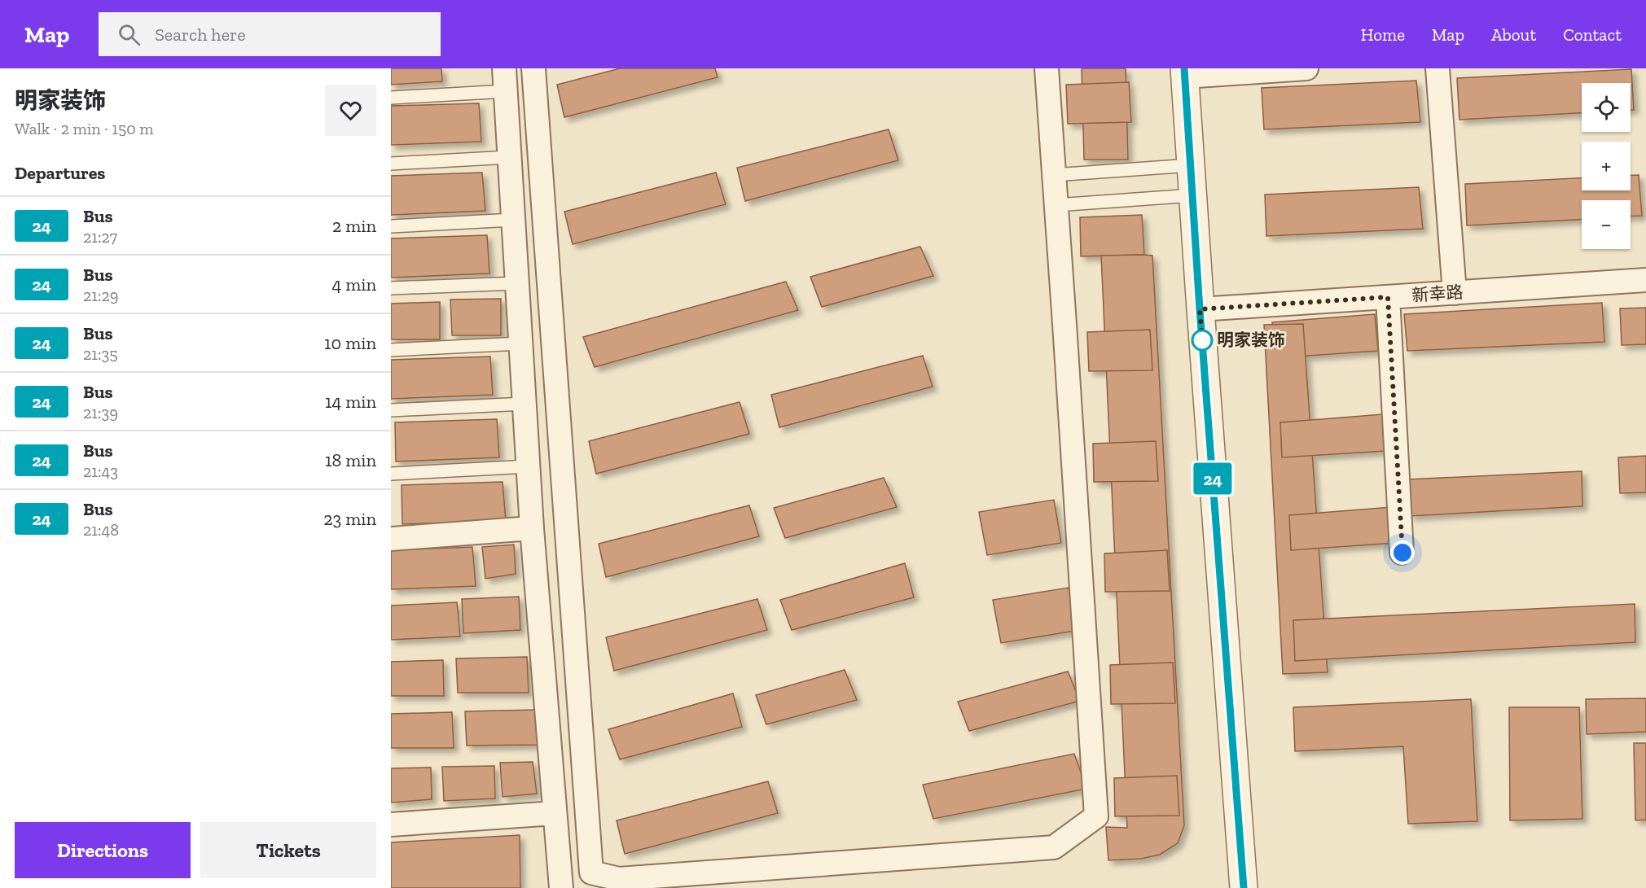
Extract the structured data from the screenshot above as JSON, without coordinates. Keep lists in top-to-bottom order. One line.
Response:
{"streets":{"street":["新幸路"]},"places":["明家装饰"],"lines":["bus line 24"],"page":{"header":"Map","search":"Search here","nav":["Home","Map","About","Contact"],"heading":[["明家装饰","Walk · 2 min · 150 m"],"Departures"],"on_map":"24","map_buttons":["+","−"],"list":[{"mark":"24","name":"Bus","note":"21:27","value":"2 min"},{"mark":"24","name":"Bus","note":"21:29","value":"4 min"},{"mark":"24","name":"Bus","note":"21:35","value":"10 min"},{"mark":"24","name":"Bus","note":"21:39","value":"14 min"},{"mark":"24","name":"Bus","note":"21:43","value":"18 min"},{"mark":"24","name":"Bus","note":"21:48","value":"23 min"}],"buttons":["Directions","Tickets"]}}
